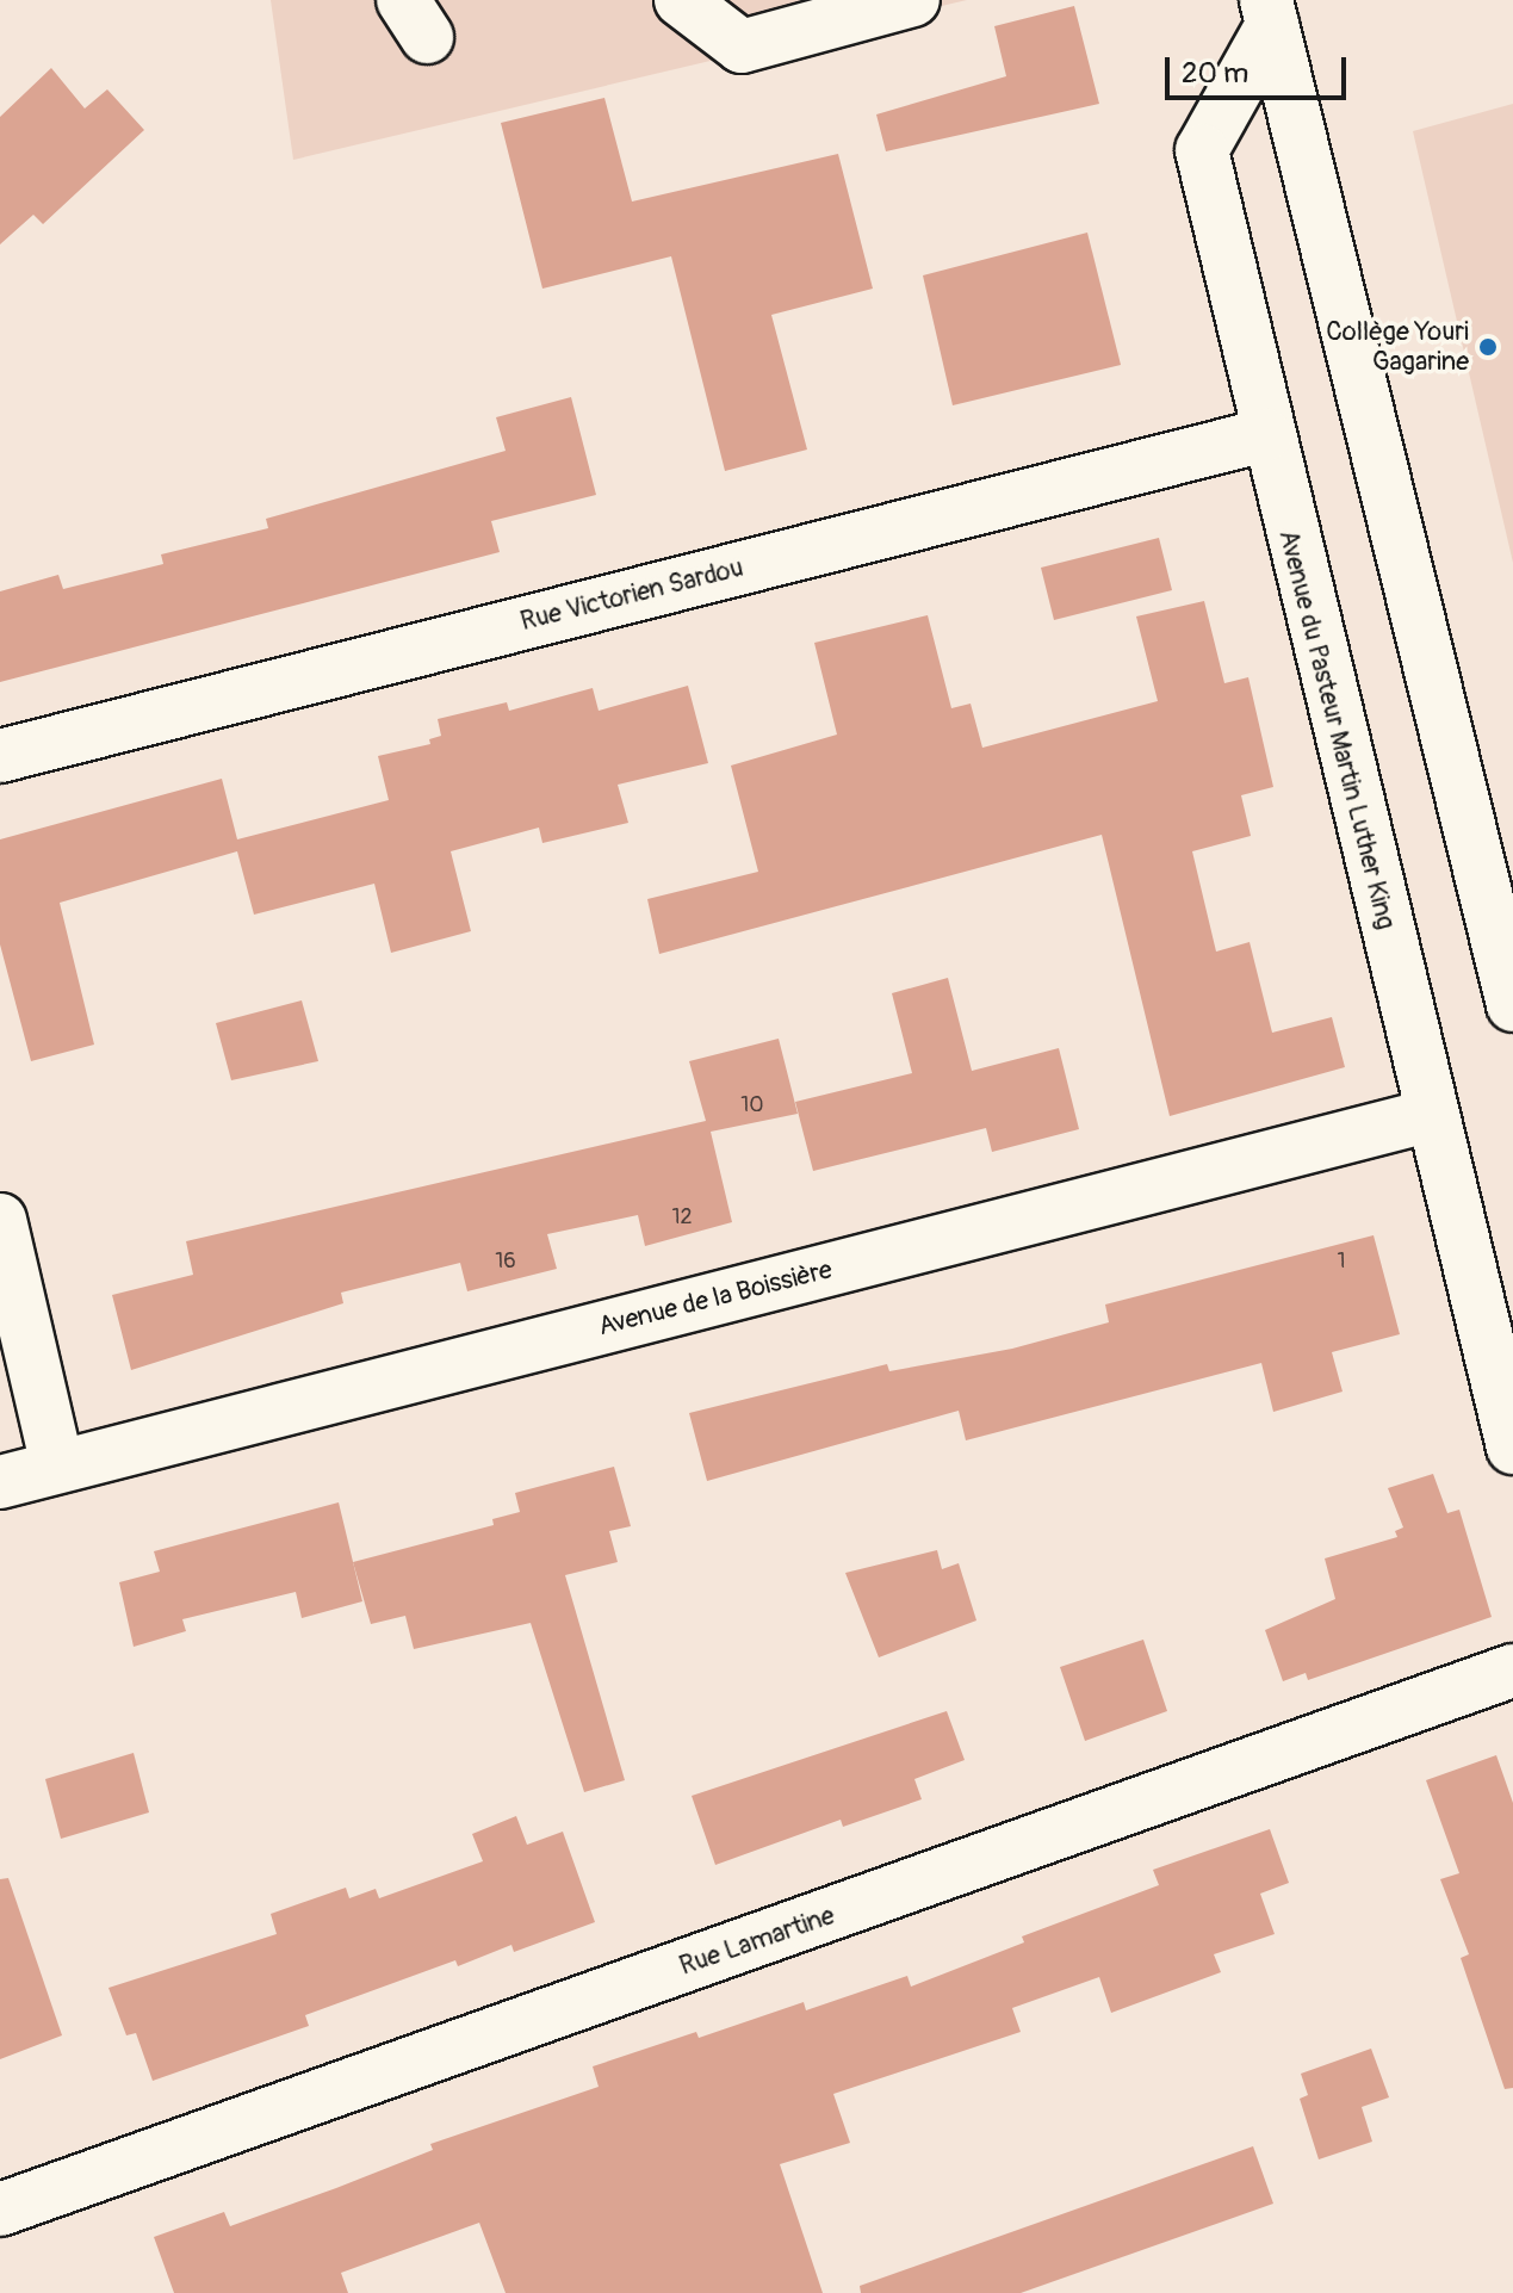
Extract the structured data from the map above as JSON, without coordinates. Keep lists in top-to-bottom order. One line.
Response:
{"streets":{"street":["Rue Victorien Sardou","Avenue du Pasteur Martin Luther King","Avenue de la Boissière","Rue Lamartine"]},"crossings":[["Rue Victorien Sardou","Avenue du Pasteur Martin Luther King"],["Avenue du Pasteur Martin Luther King","Avenue de la Boissière"]],"places":["Collège Youri Gagarine"],"house_numbers":["10","12","16","1"],"scale_bar":"20 m"}
